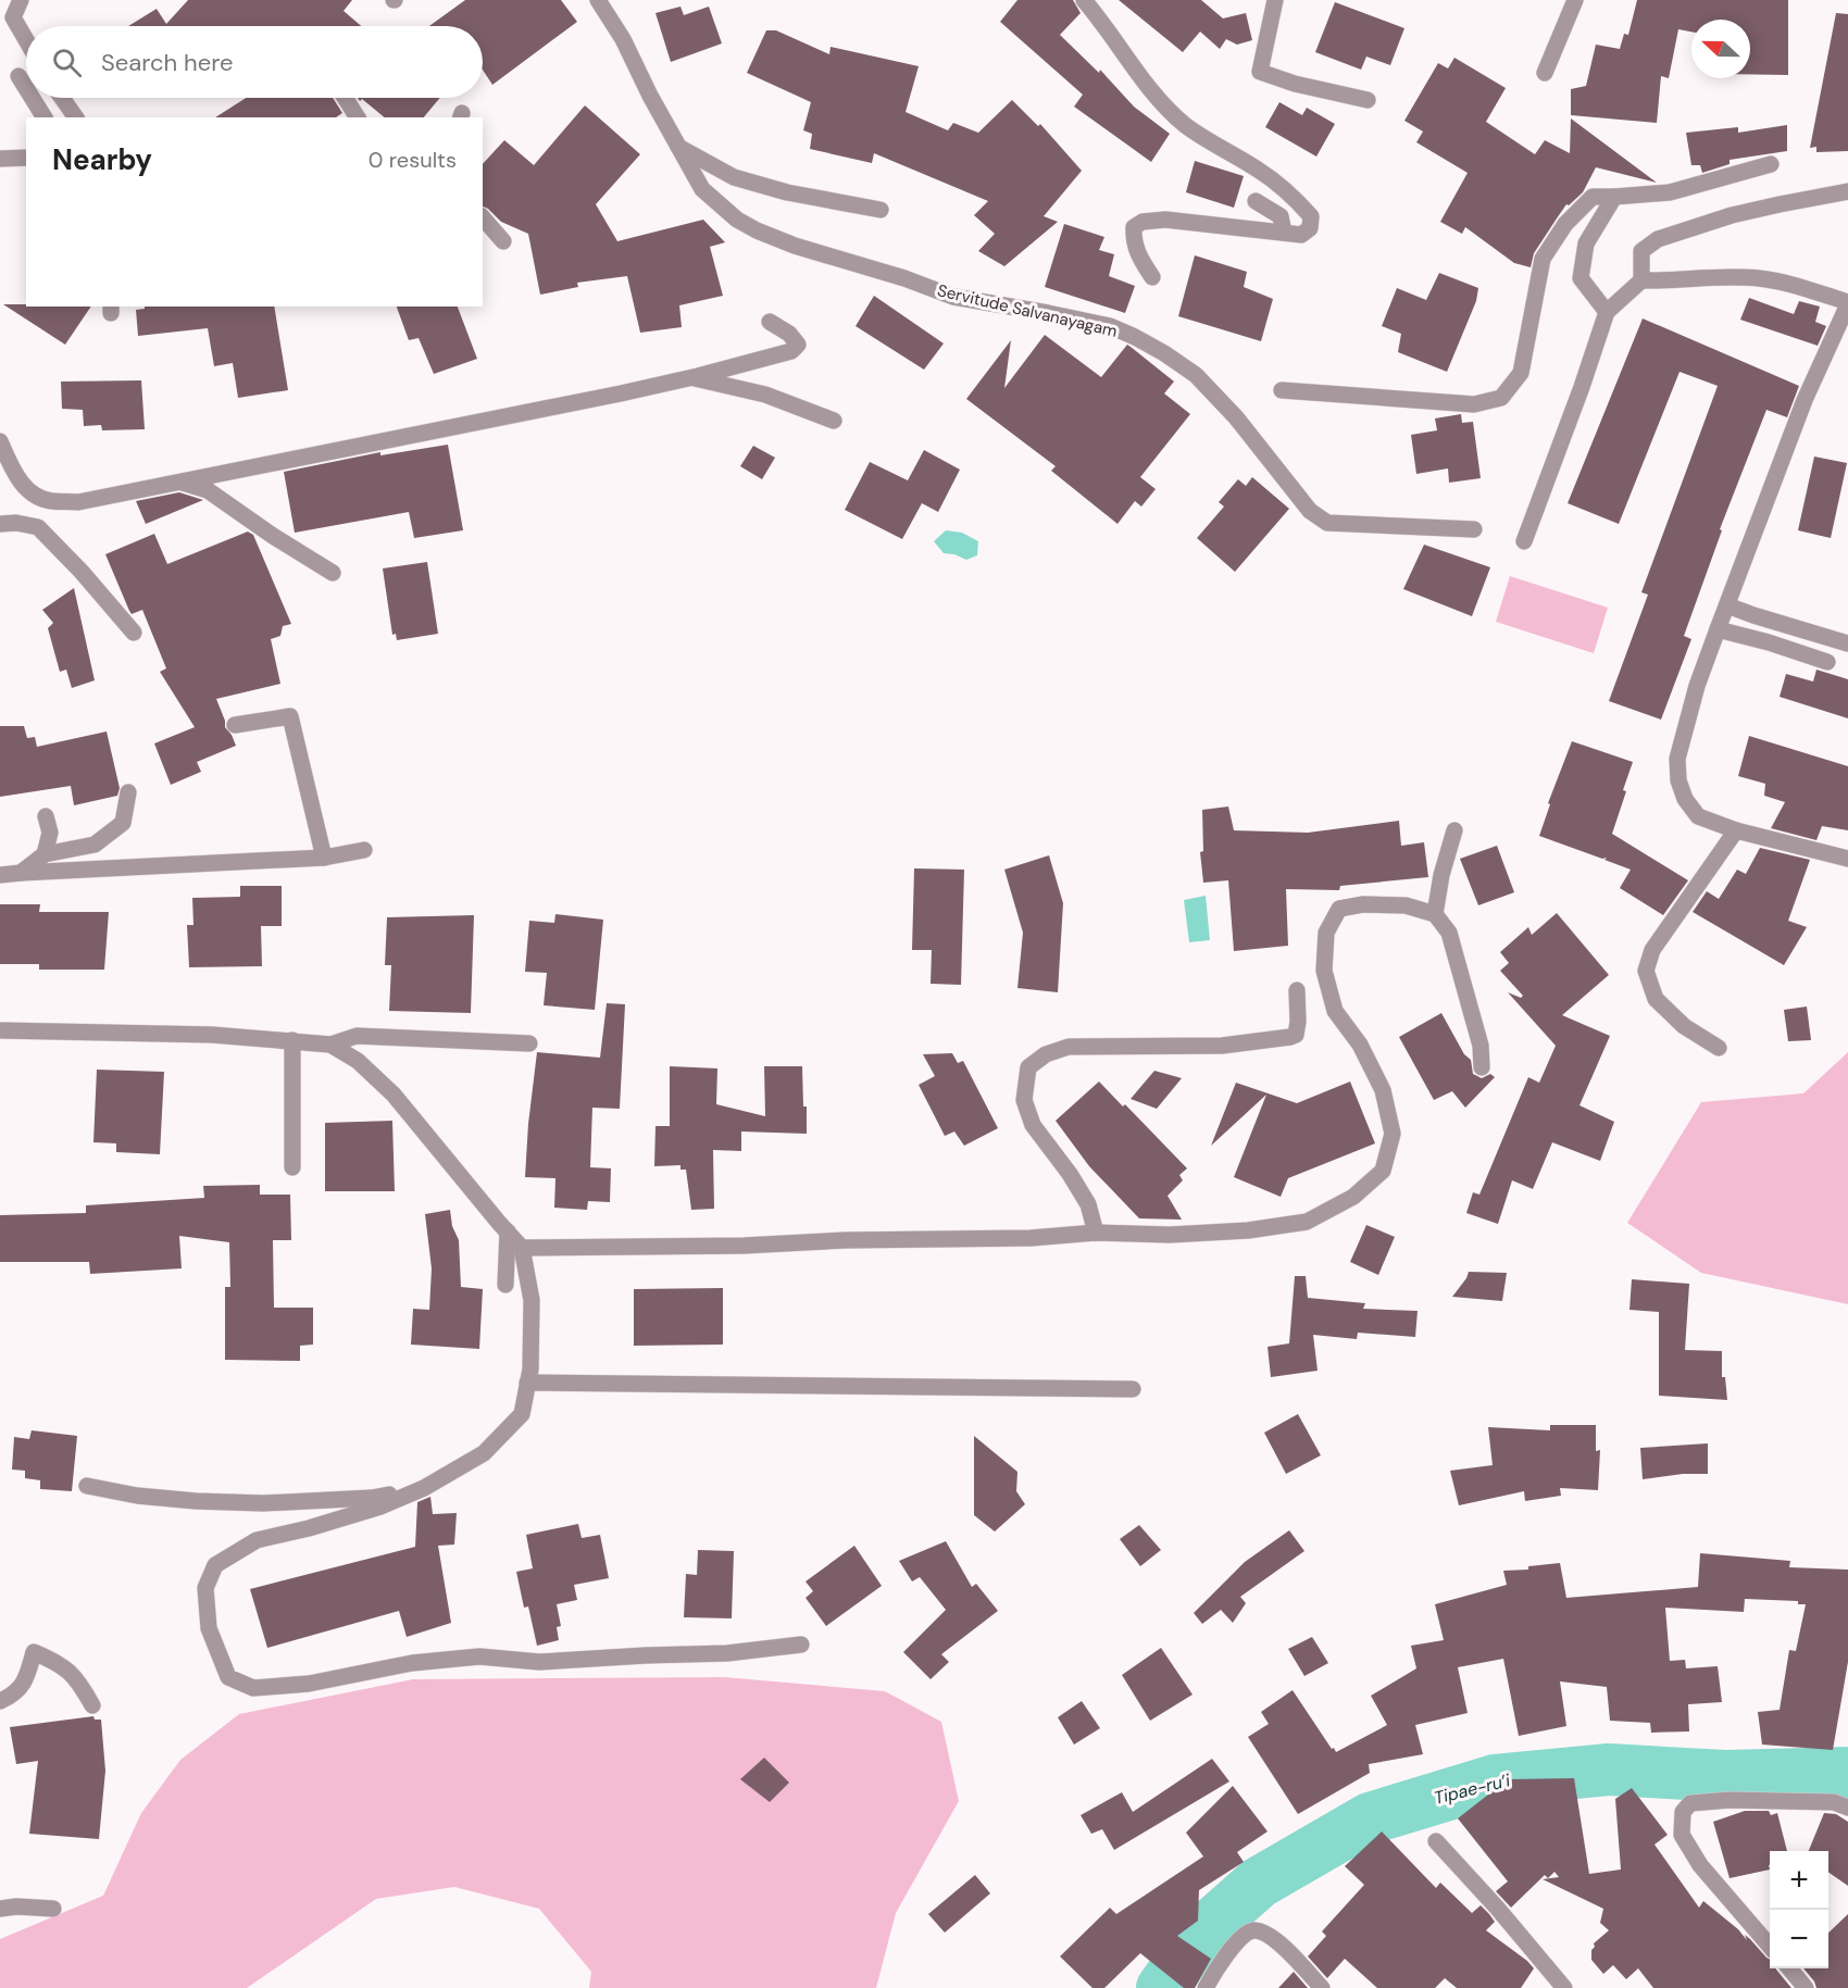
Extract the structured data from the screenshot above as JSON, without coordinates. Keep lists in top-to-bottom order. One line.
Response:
{"streets":{"street":["Servitude Salvanayagam"]},"water":["Tipae-ru’i"],"north":"left","page":{"search":"Search here","heading":["Nearby","0 results"],"map_buttons":["+","−"]}}
